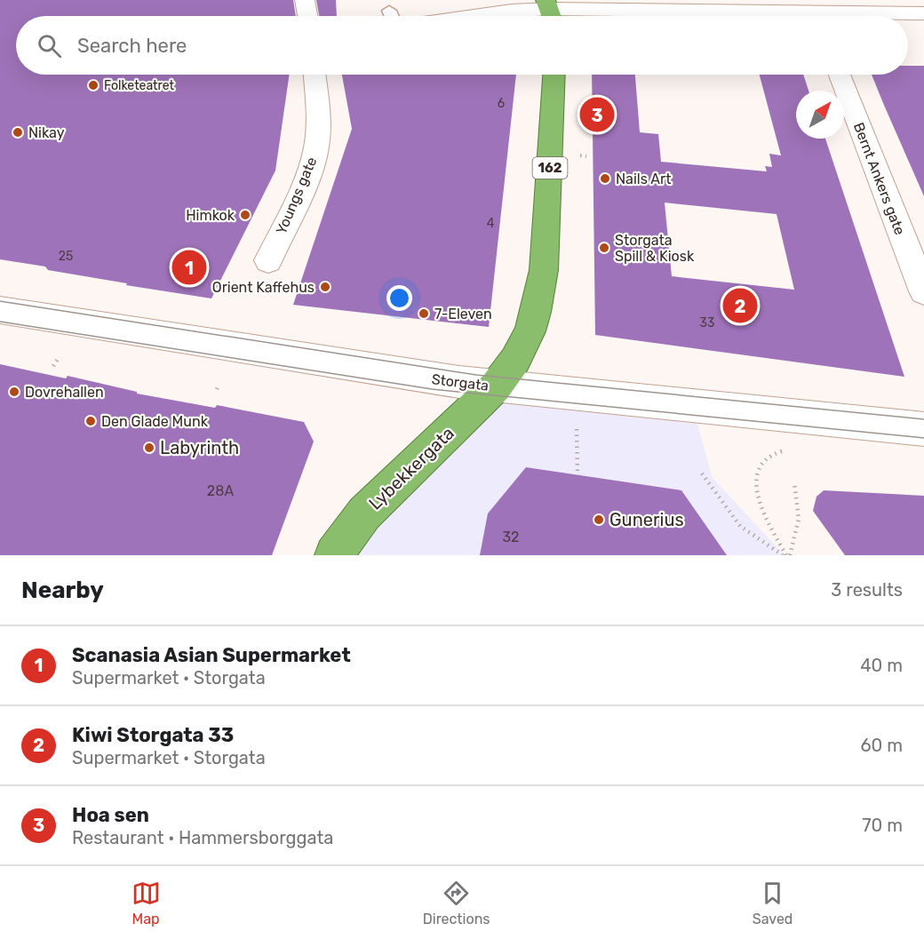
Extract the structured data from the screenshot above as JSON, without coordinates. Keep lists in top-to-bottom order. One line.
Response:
{"streets":{"highway":["162","Lybekkergata"],"street":["Bernt Ankers gate","Youngs gate","Storgata"]},"crossings":[["162","Storgata"],["162","Lybekkergata"],["Storgata","Lybekkergata"]],"places":["Folketeatret","Nikay","Nails Art","Himkok","Storgata Spill & Kiosk","Orient Kaffehus","7-Eleven","Dovrehallen","Den Glade Munk","Labyrinth","Gunerius"],"house_numbers":["6","4","25","33","28A","32"],"north":"top right","page":{"search":"Search here","pins":["3","1","2"],"heading":["Nearby","3 results"],"list":[{"mark":"1","name":"Scanasia Asian Supermarket","note":"Supermarket · Storgata","value":"40 m"},{"mark":"2","name":"Kiwi Storgata 33","note":"Supermarket · Storgata","value":"60 m"},{"mark":"3","name":"Hoa sen","note":"Restaurant · Hammersborggata","value":"70 m"}],"nav":["Map","Directions","Saved"]}}
